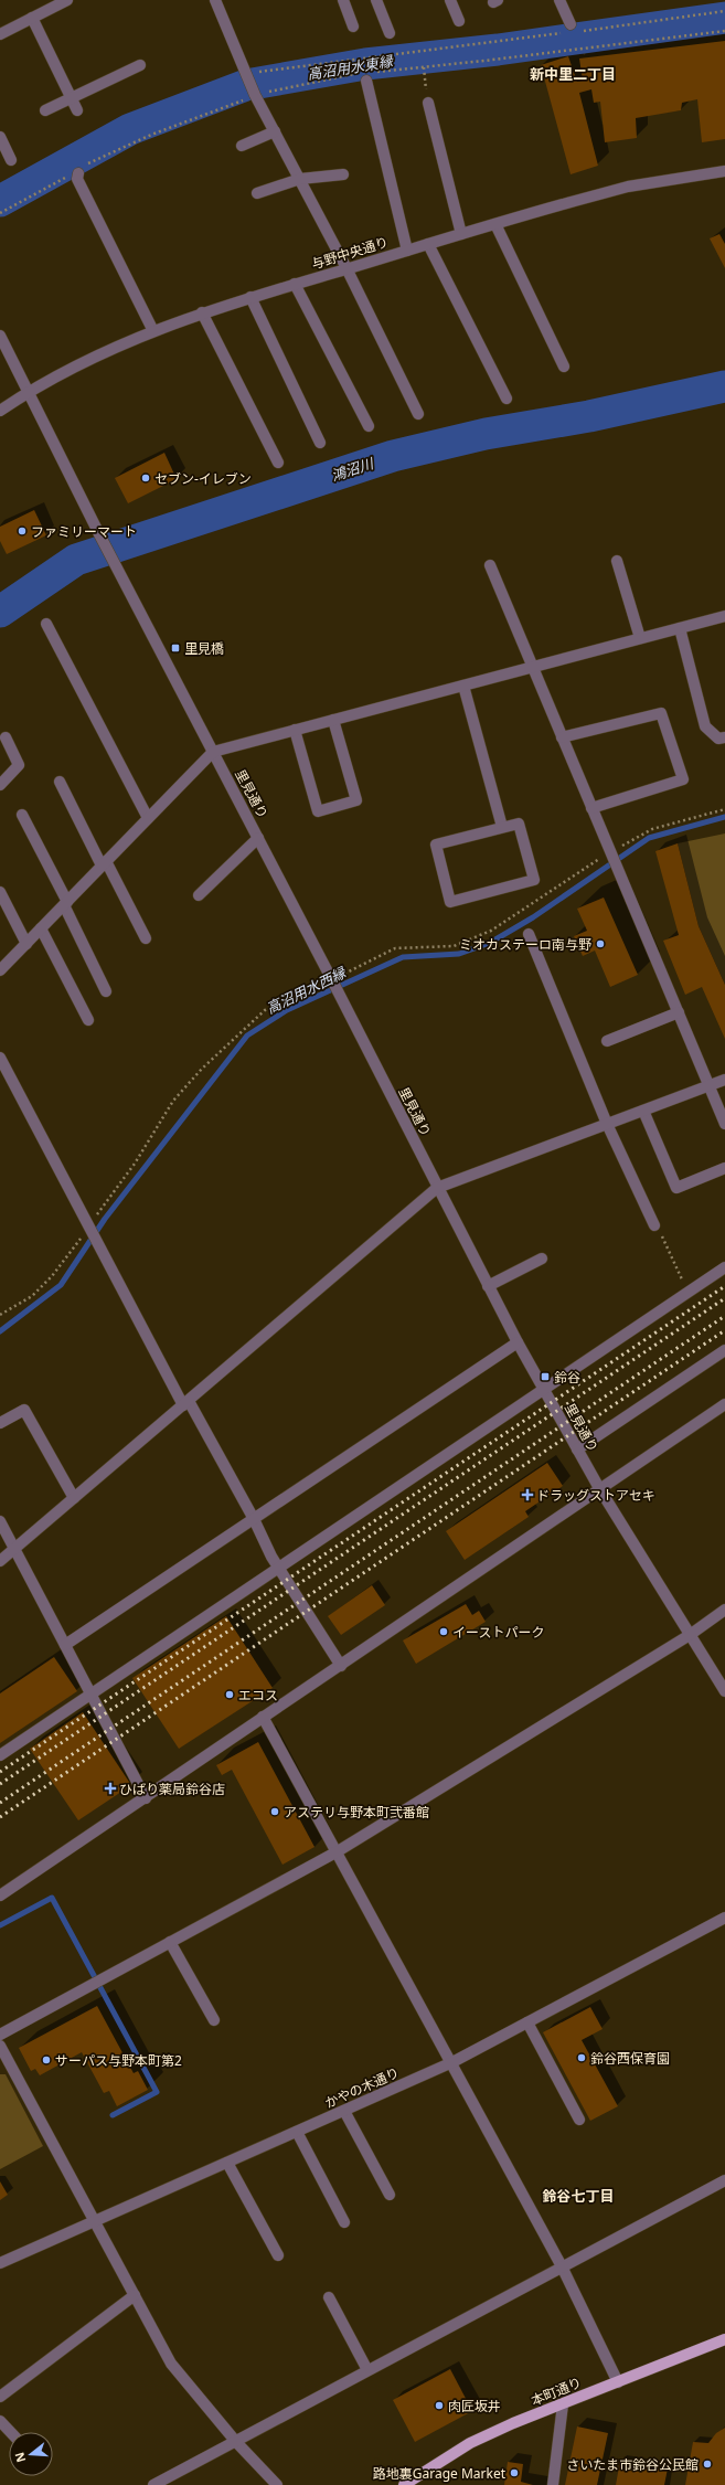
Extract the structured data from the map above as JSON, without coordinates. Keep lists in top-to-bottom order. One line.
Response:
{"streets":{"main road":["本町通り"],"street":["与野中央通り","里見通り","かやの木通り"]},"crossings":[["与野中央通り","里見通り"]],"districts":["新中里二丁目","鈴谷七丁目"],"water":["高沼用水東縁","鴻沼川","高沼用水西縁"],"places":{"other":["セブン-イレブン","ファミリーマート","ミオカステーロ南与野","イーストパーク","エコス","アステリ与野本町弐番館","鈴谷西保育園","サーパス与野本町第2","肉匠坂井","さいたま市鈴谷公民館","路地裏Garage Market"],"transit":["里見橋","鈴谷"],"health":["ドラッグストアセキ","ひばり薬局鈴谷店"]},"north":"left"}
